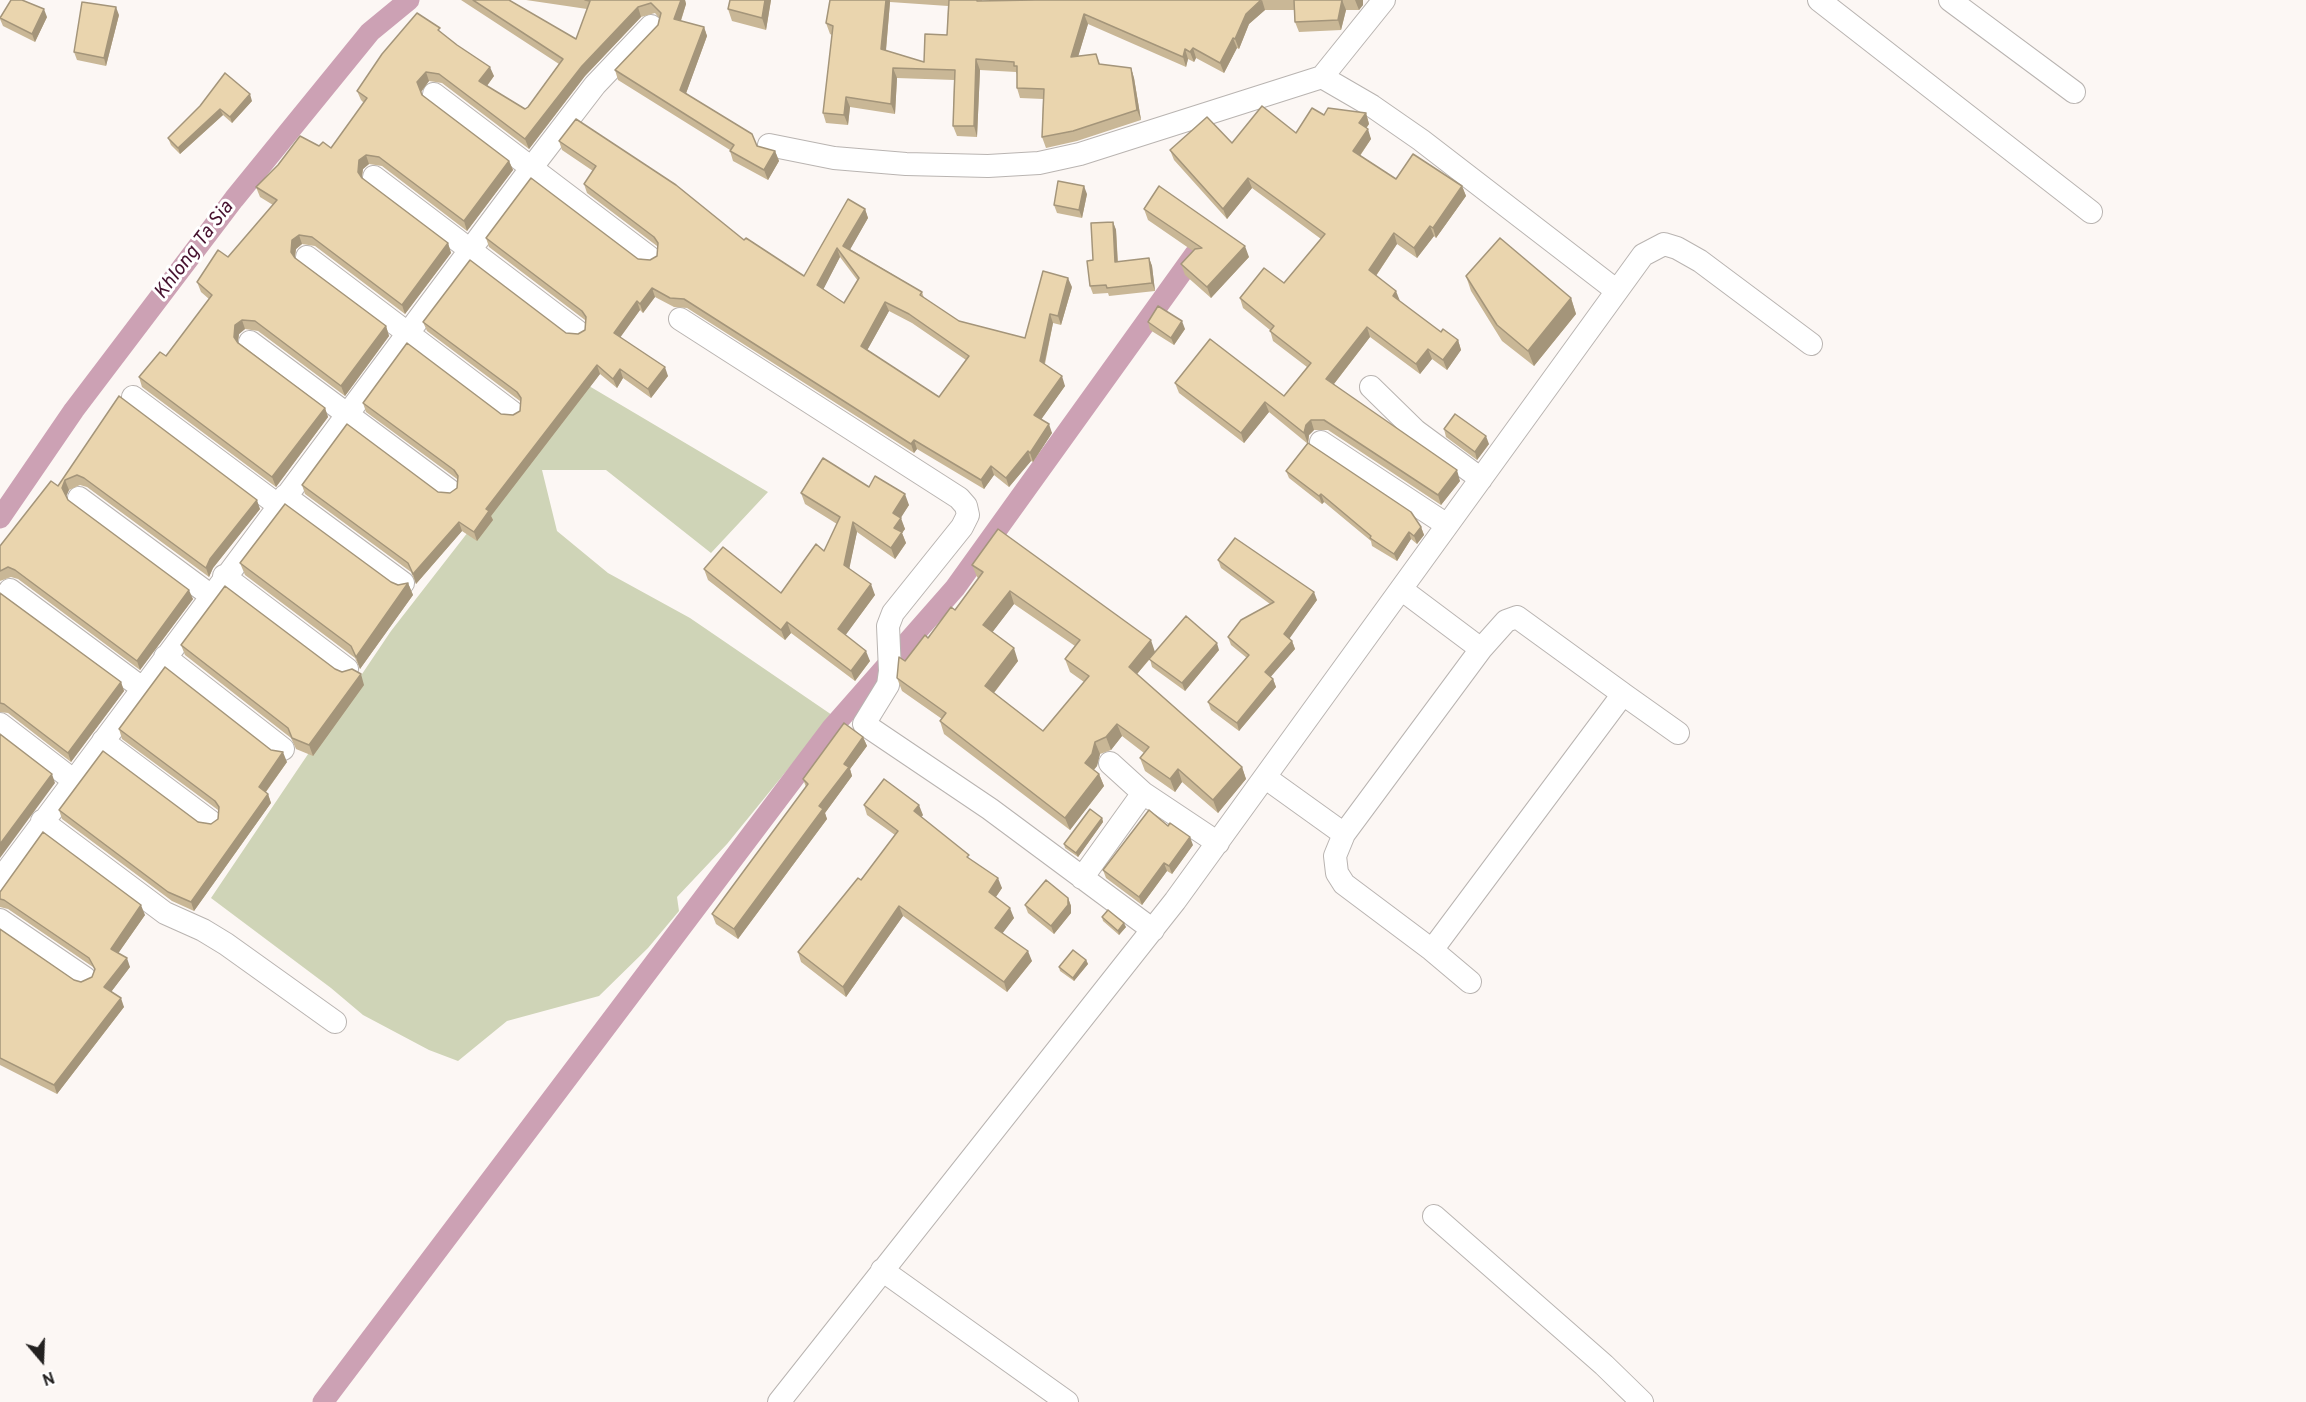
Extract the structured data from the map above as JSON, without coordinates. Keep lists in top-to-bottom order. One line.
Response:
{"water":["Khlong Ta Sia"],"north":"bottom"}
